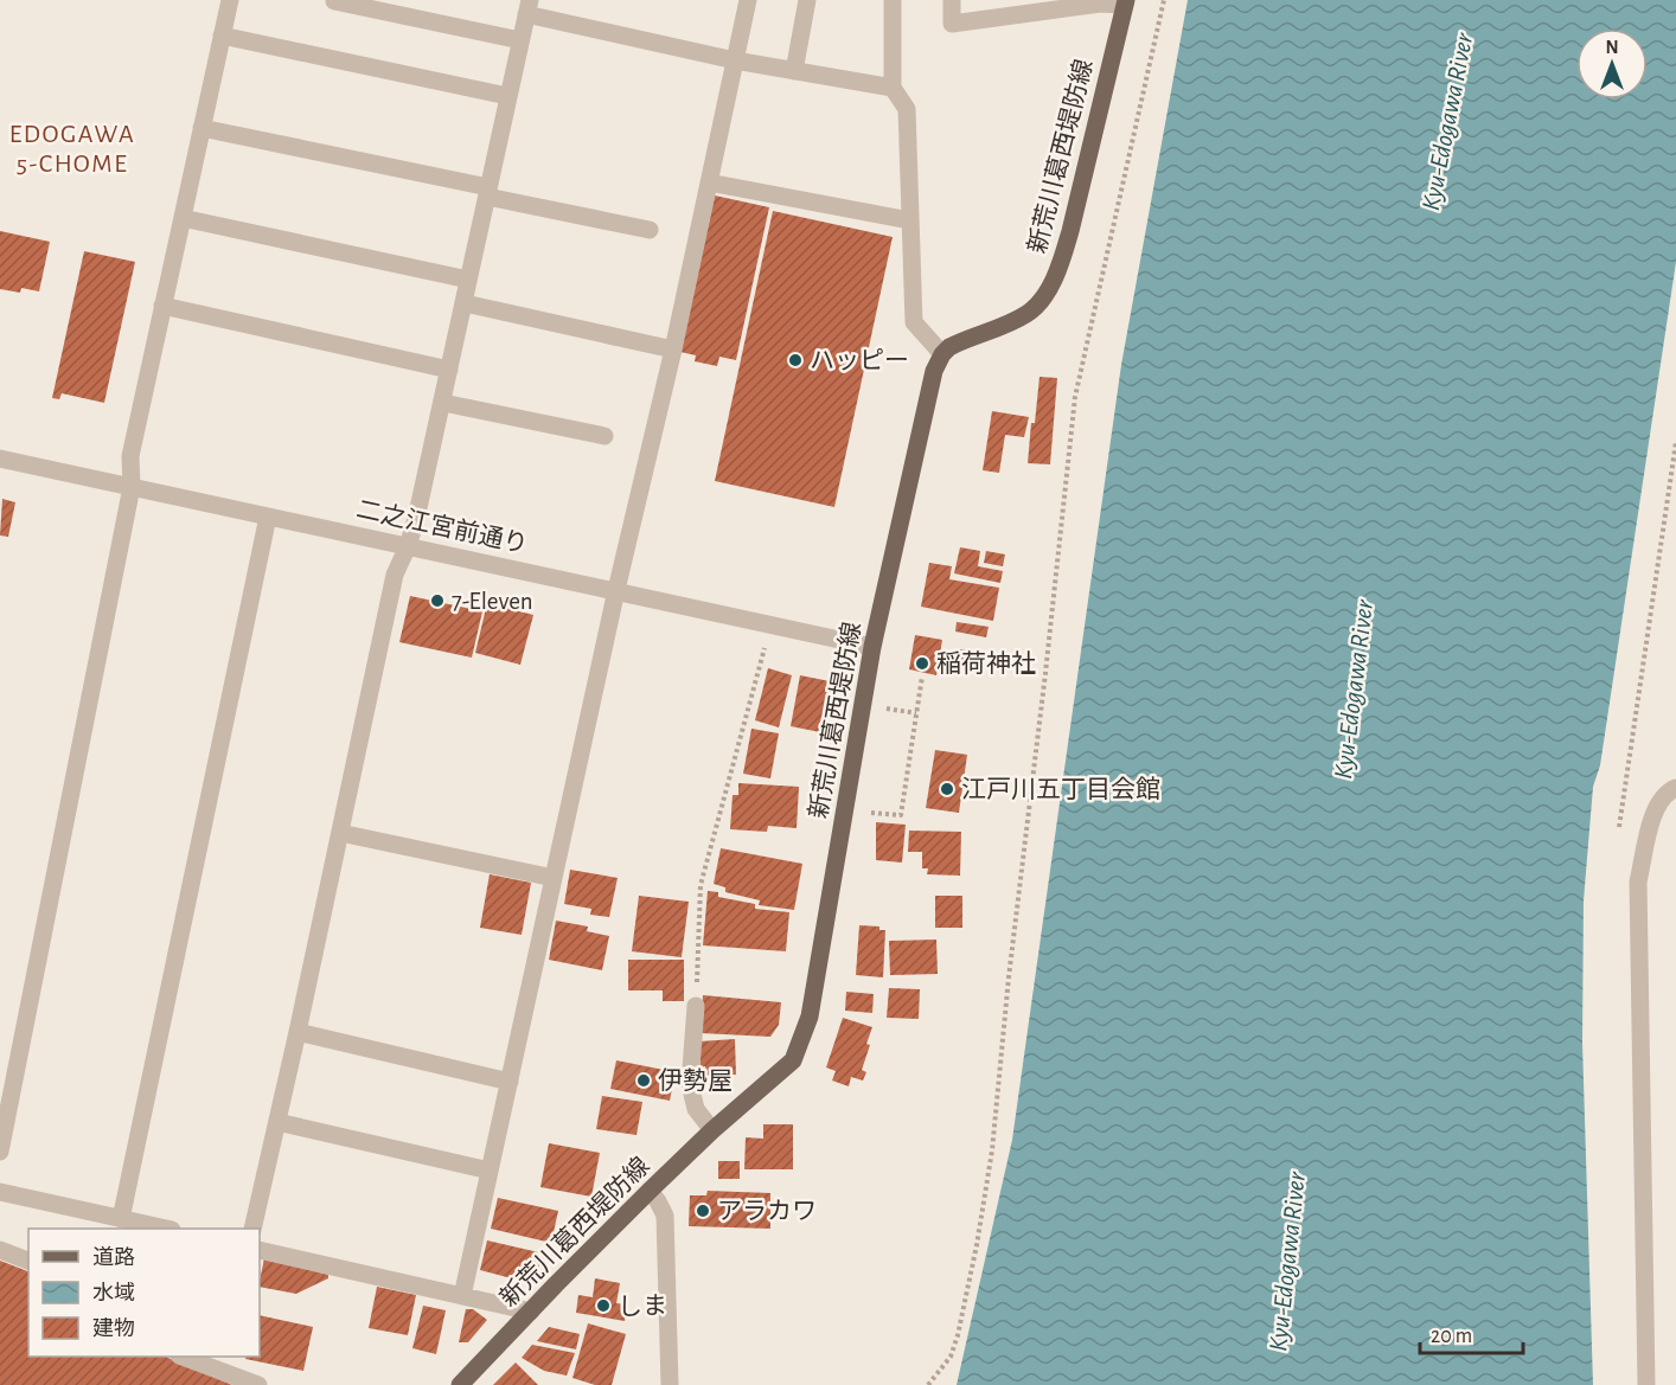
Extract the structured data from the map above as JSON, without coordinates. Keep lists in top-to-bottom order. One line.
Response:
{"streets":{"main road":["新荒川葛西堤防線"],"street":["二之江宮前通り"]},"crossings":[["新荒川葛西堤防線","二之江宮前通り"]],"districts":["EDOGAWA 5-CHOME"],"water":["Kyu-Edogawa River"],"places":["ハッピー","7-Eleven","稲荷神社","江戸川五丁目会館","伊勢屋","アラカワ","しま"],"legend":["道路","水域","建物"],"scale_bar":"20 m","north":"top"}
